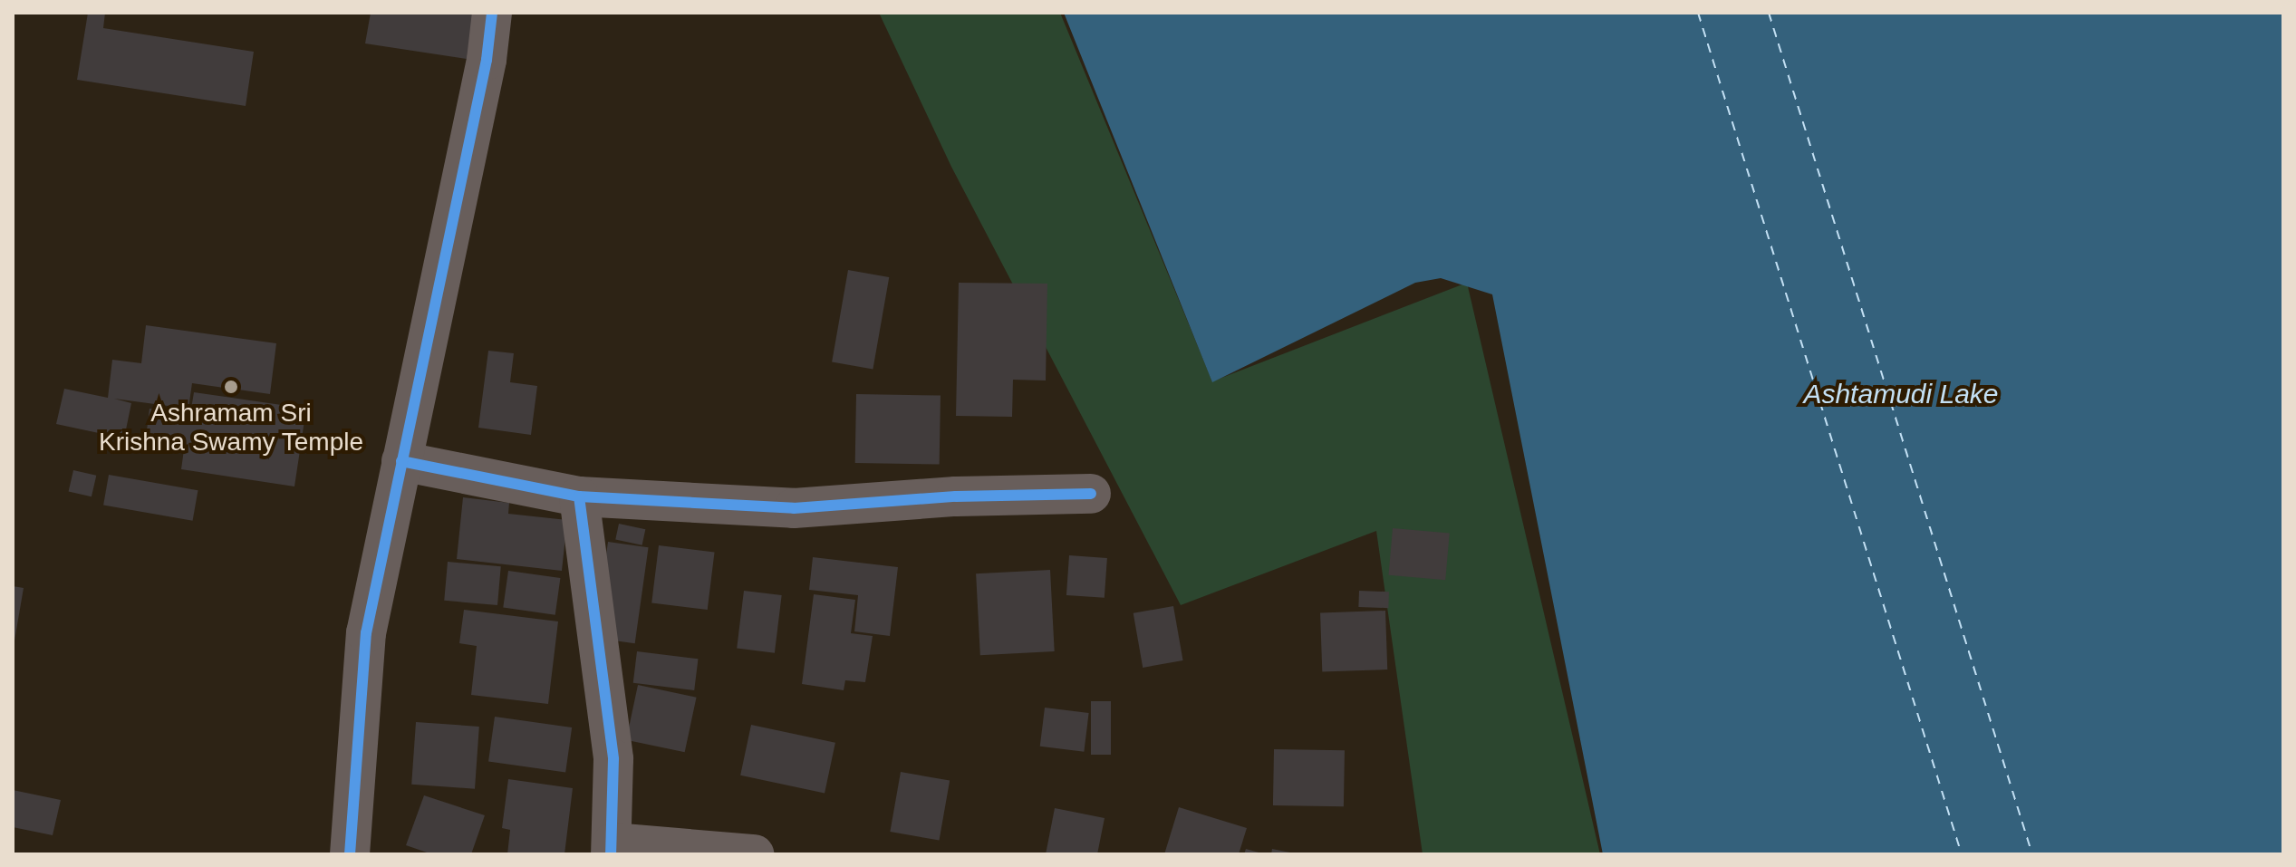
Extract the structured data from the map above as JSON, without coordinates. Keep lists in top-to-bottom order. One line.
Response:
{"water":["Ashtamudi Lake"],"places":["Ashramam Sri Krishna Swamy Temple"]}
